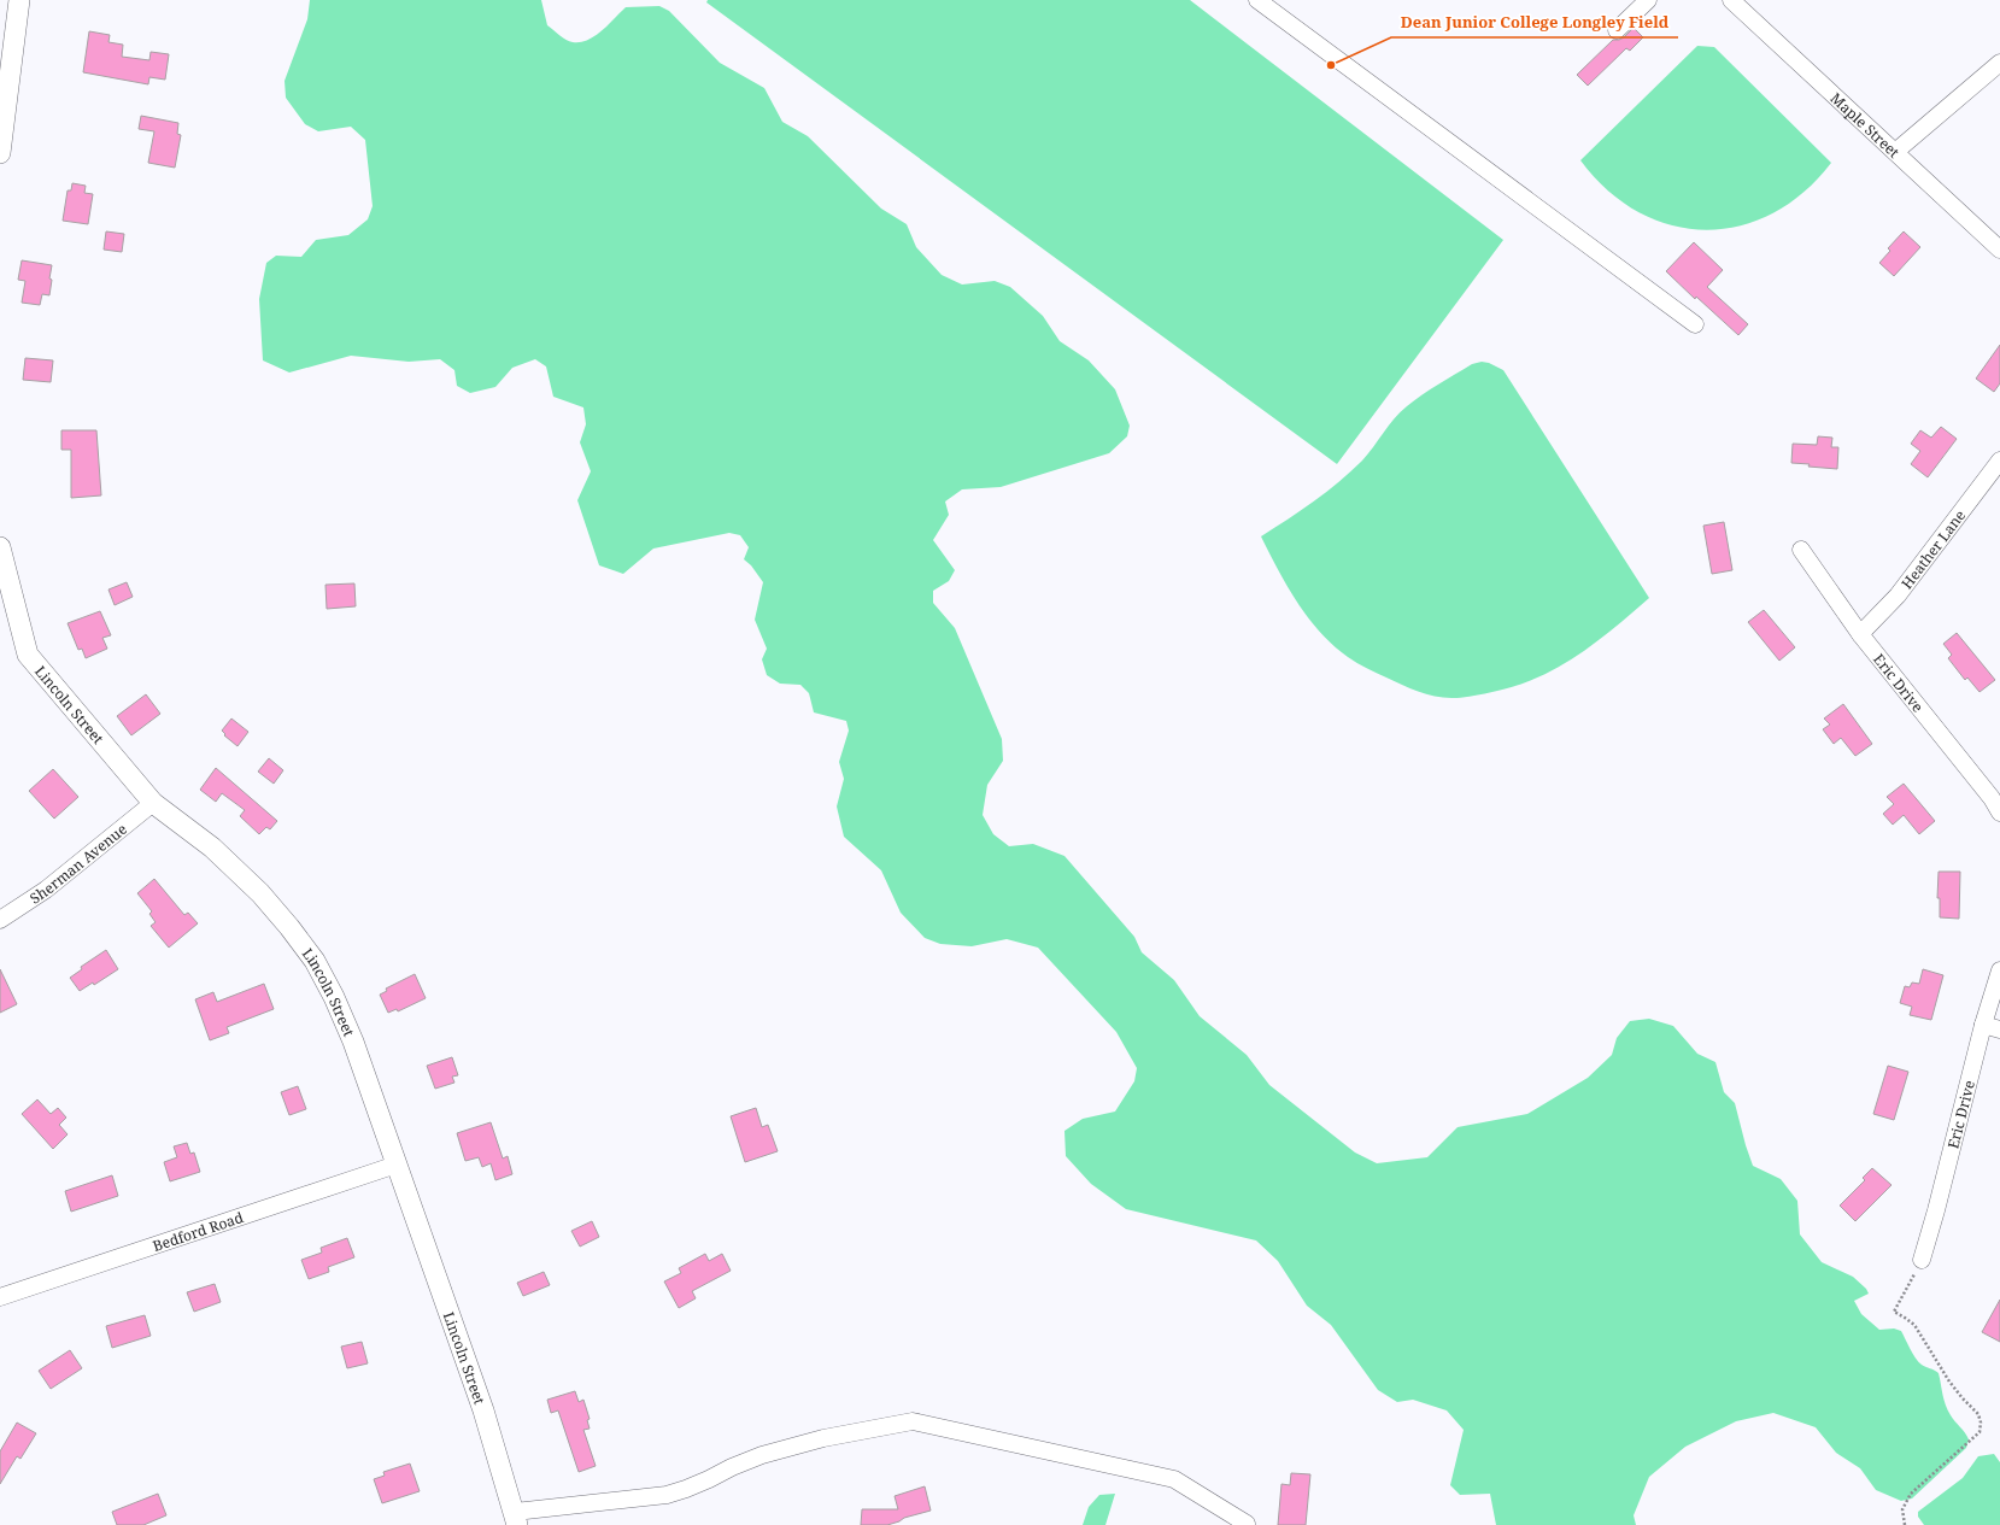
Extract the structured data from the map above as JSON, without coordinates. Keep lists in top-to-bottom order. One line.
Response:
{"streets":{"main road":["Lincoln Street"],"street":["Maple Street","Heather Lane","Eric Drive","Sherman Avenue","Bedford Road"]},"crossings":[["Heather Lane","Eric Drive"],["Lincoln Street","Sherman Avenue"],["Lincoln Street","Bedford Road"]],"places":["Dean Junior College Longley Field"]}
